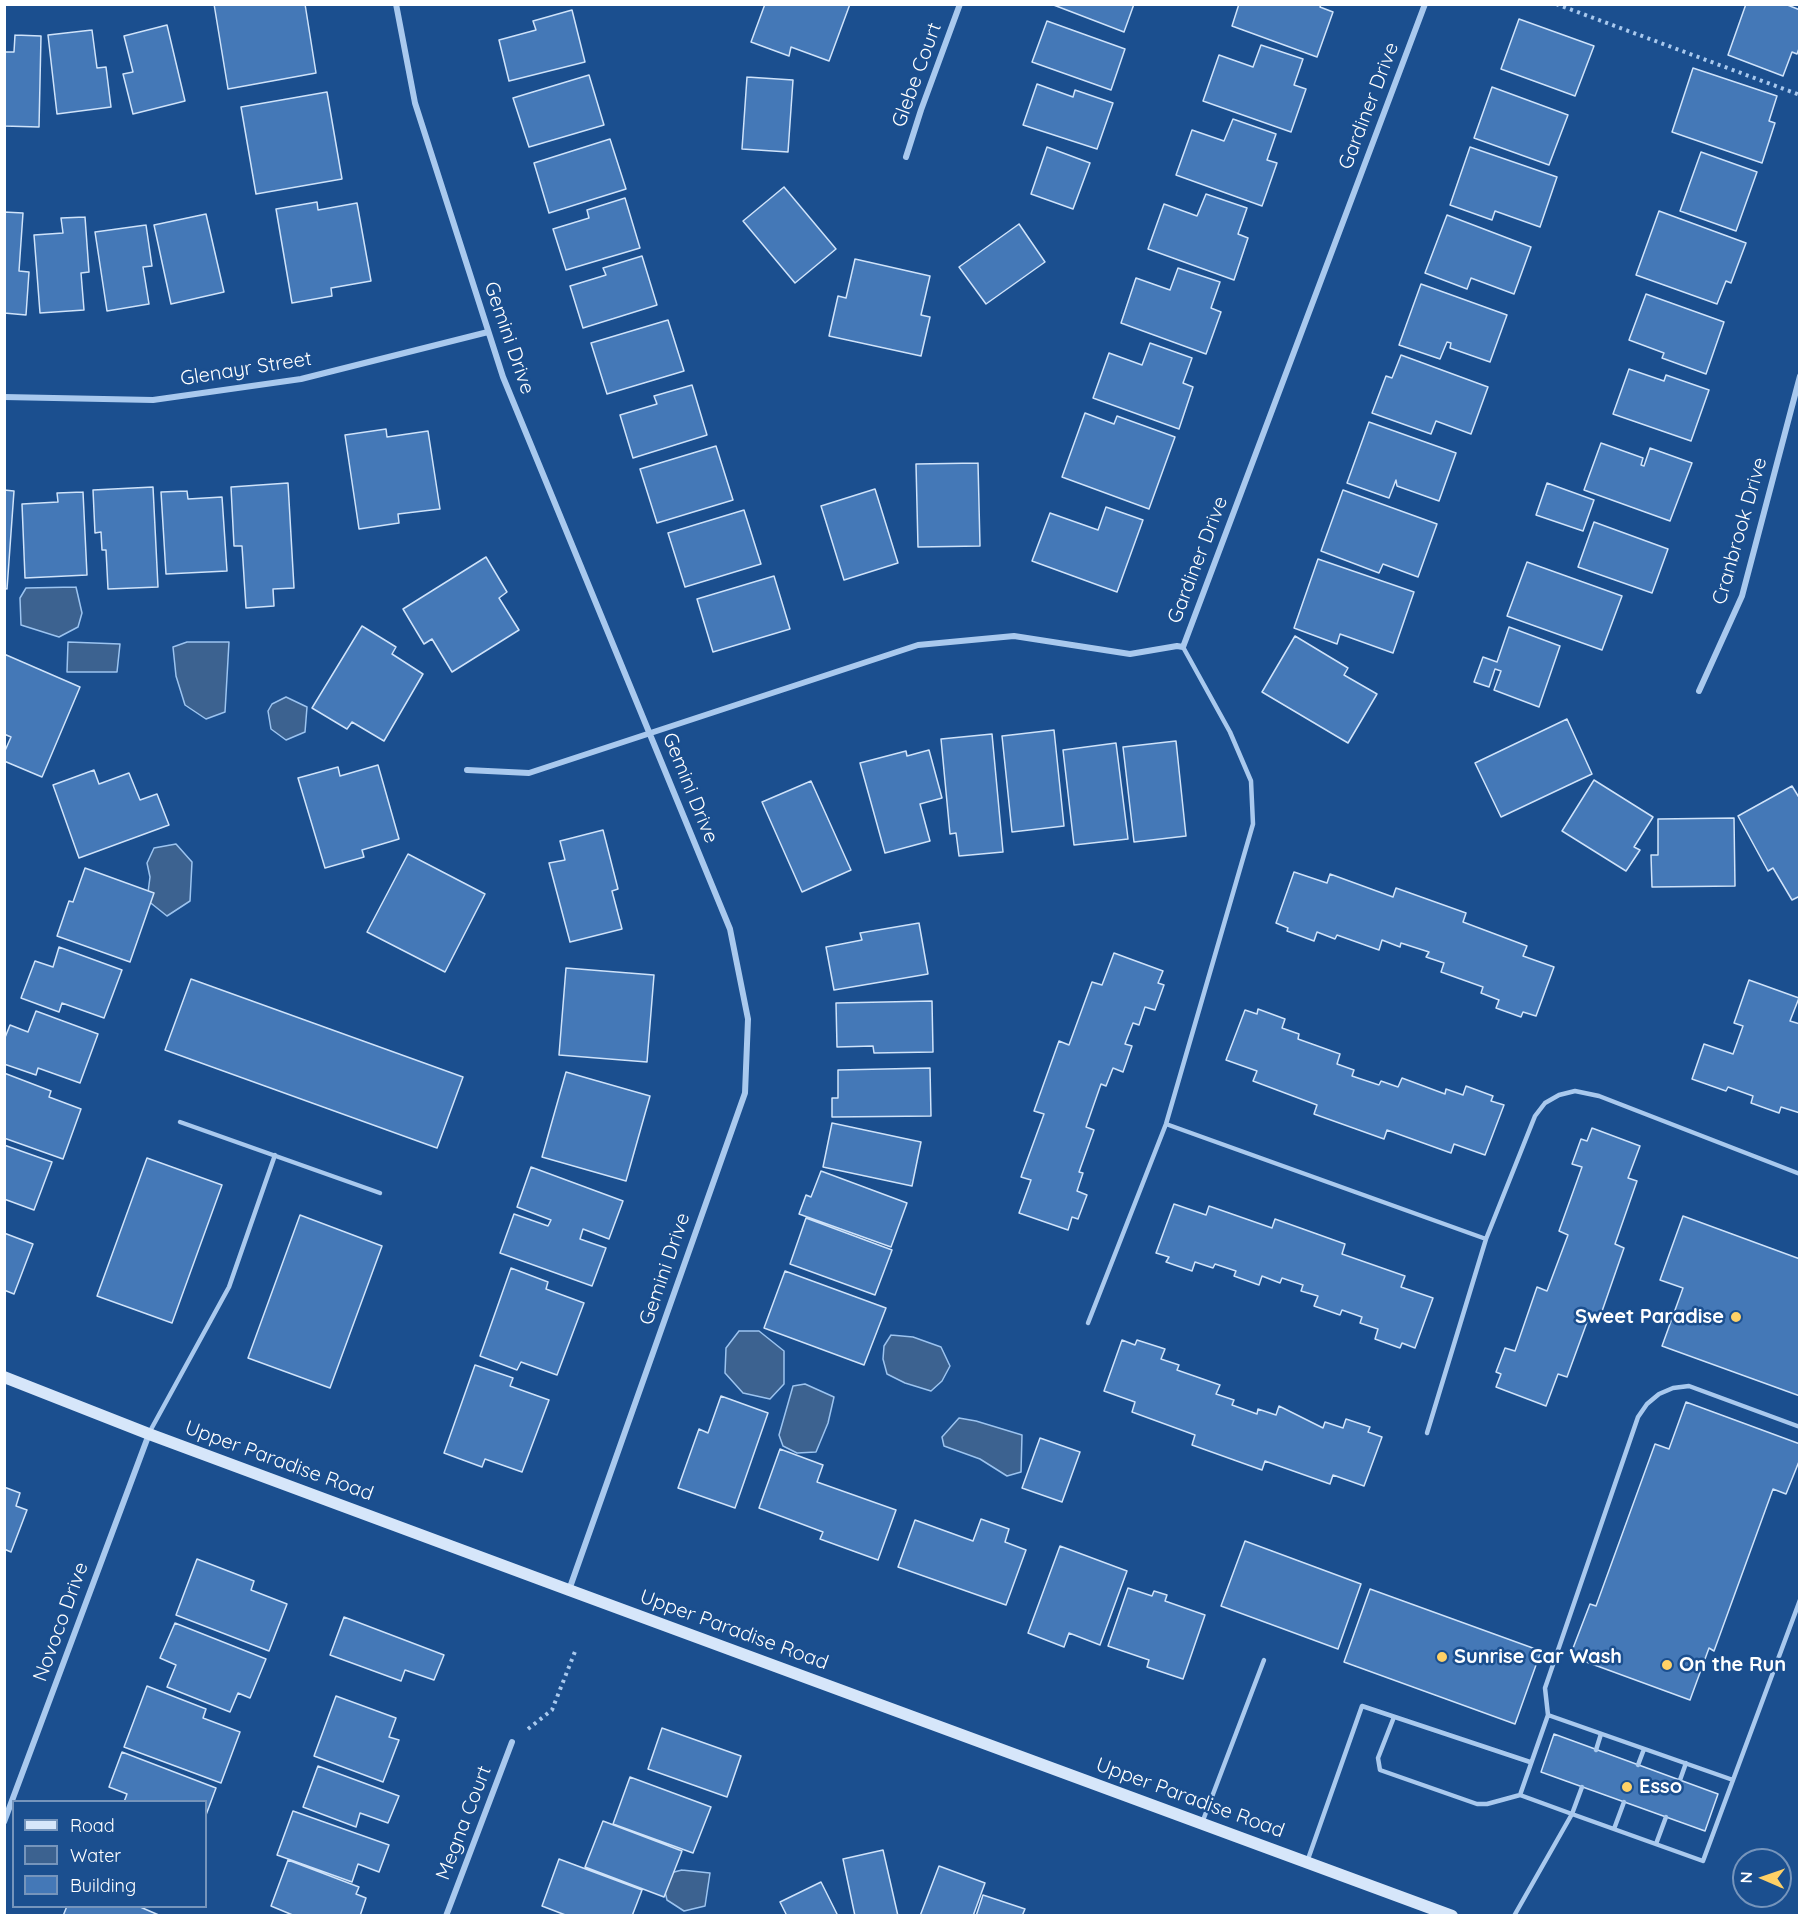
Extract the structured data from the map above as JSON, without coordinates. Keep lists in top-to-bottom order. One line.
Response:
{"streets":{"main road":["Upper Paradise Road"],"street":["Glebe Court","Gardiner Drive","Gemini Drive","Glenayr Street","Cranbrook Drive","Novoco Drive","Megna Court"]},"crossings":[["Gardiner Drive","Gemini Drive"],["Gemini Drive","Glenayr Street"],["Gemini Drive","Upper Paradise Road"],["Upper Paradise Road","Novoco Drive"]],"places":["Sweet Paradise","Sunrise Car Wash","On the Run","Esso"],"legend":["Road","Water","Building"],"north":"left"}
